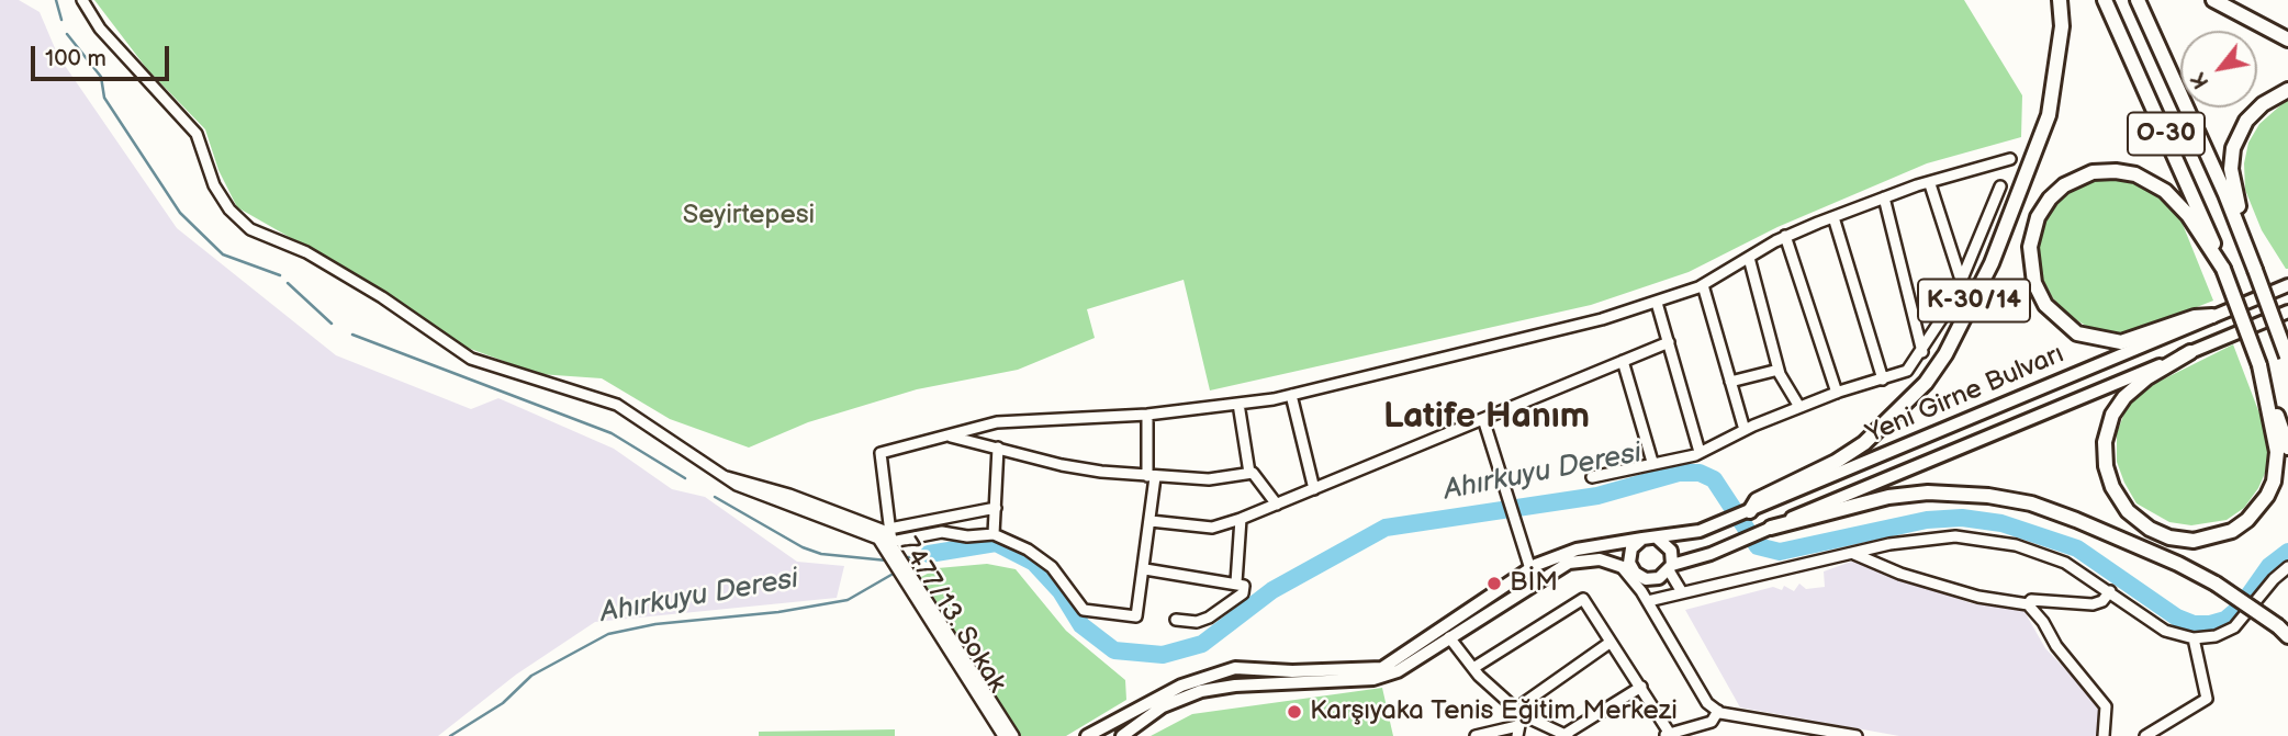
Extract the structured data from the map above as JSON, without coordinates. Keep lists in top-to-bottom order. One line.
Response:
{"streets":{"highway":["O-30","K-30/14"],"main road":["Yeni Girne Bulvarı"],"street":["7477/13. Sokak"]},"crossings":[["O-30","K-30/14"],["K-30/14","Yeni Girne Bulvarı"]],"districts":["Latife Hanım"],"water":["Ahırkuyu Deresi"],"parks":["Seyirtepesi"],"places":["BİM","Karşıyaka Tenis Eğitim Merkezi"],"scale_bar":"100 m","north":"bottom left"}
